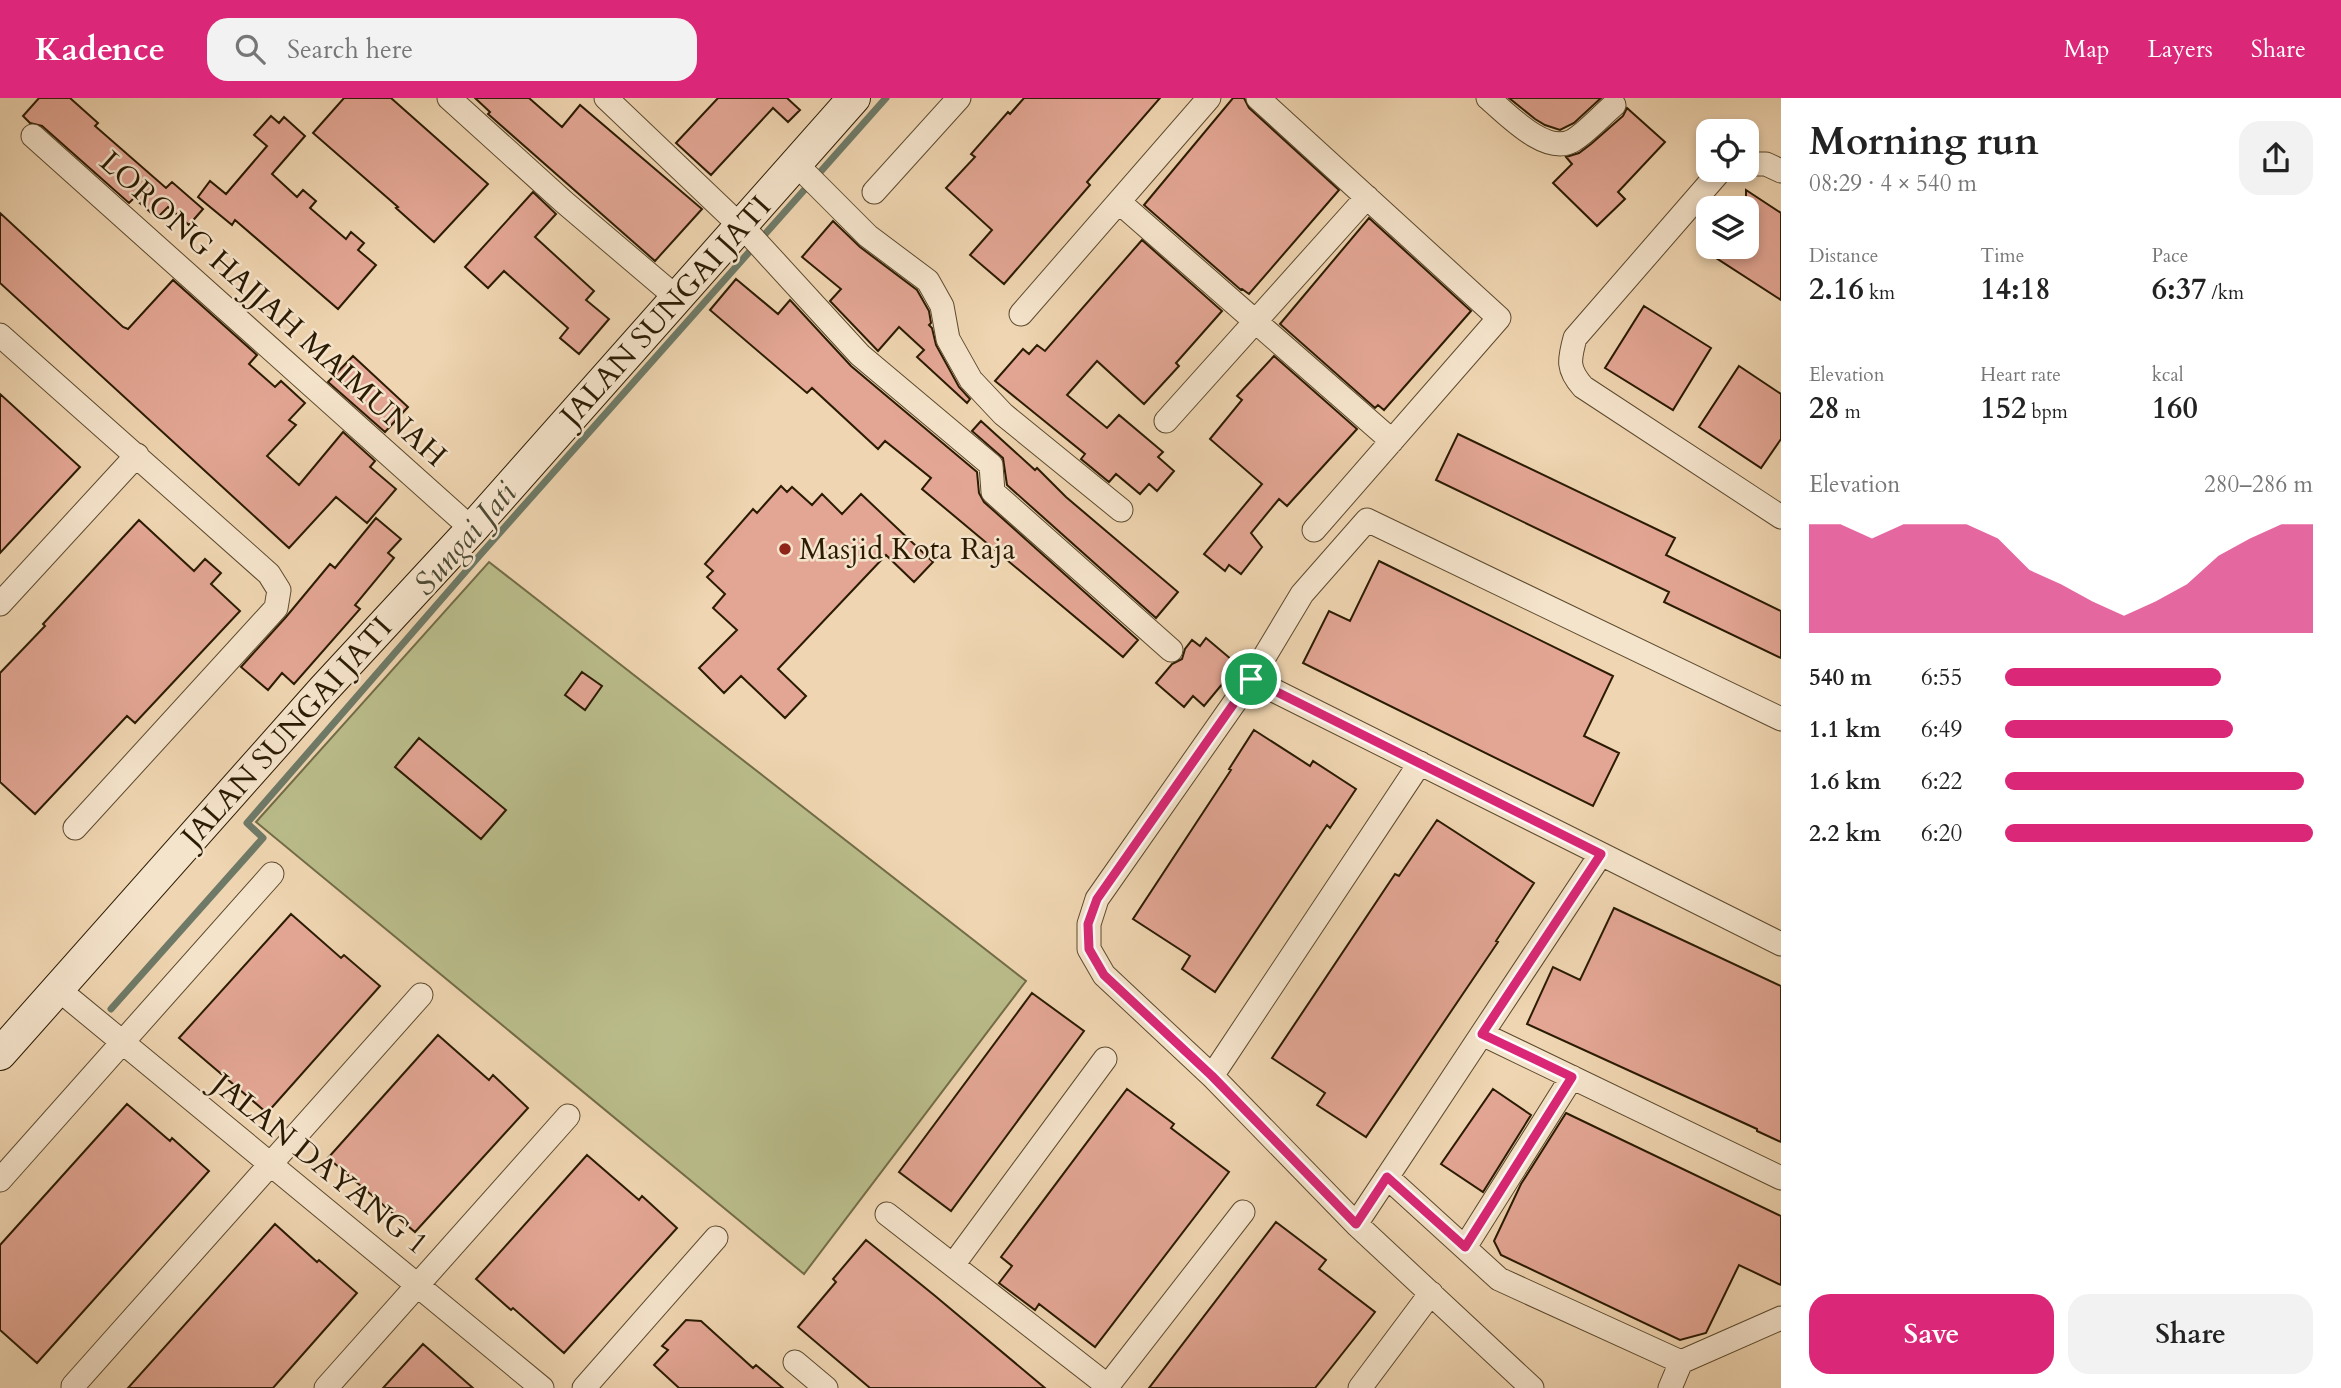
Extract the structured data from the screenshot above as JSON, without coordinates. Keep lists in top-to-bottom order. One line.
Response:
{"streets":{"main road":["JALAN SUNGAI JATI"],"street":["LORONG HAJJAH MAIMUNAH","JALAN DAYANG 1"]},"crossings":[["LORONG HAJJAH MAIMUNAH","JALAN SUNGAI JATI"],["JALAN SUNGAI JATI","JALAN DAYANG 1"]],"water":["Sungai Jati"],"places":["Masjid Kota Raja"],"page":{"header":"Kadence","search":"Search here","nav":["Map","Layers","Share"],"heading":["Morning run","08:29 · 4 × 540 m"],"stats":[["Distance","2.16 km"],["Time","14:18"],["Pace","6:37 /km"],["Elevation","28 m"],["Heart rate","152 bpm"],["kcal","160"]],"chart":["Elevation","280–286 m"],"list":[{"name":"540 m","note":"6:55"},{"name":"1.1 km","note":"6:49"},{"name":"1.6 km","note":"6:22"},{"name":"2.2 km","note":"6:20"}],"buttons":["Save","Share"]}}
